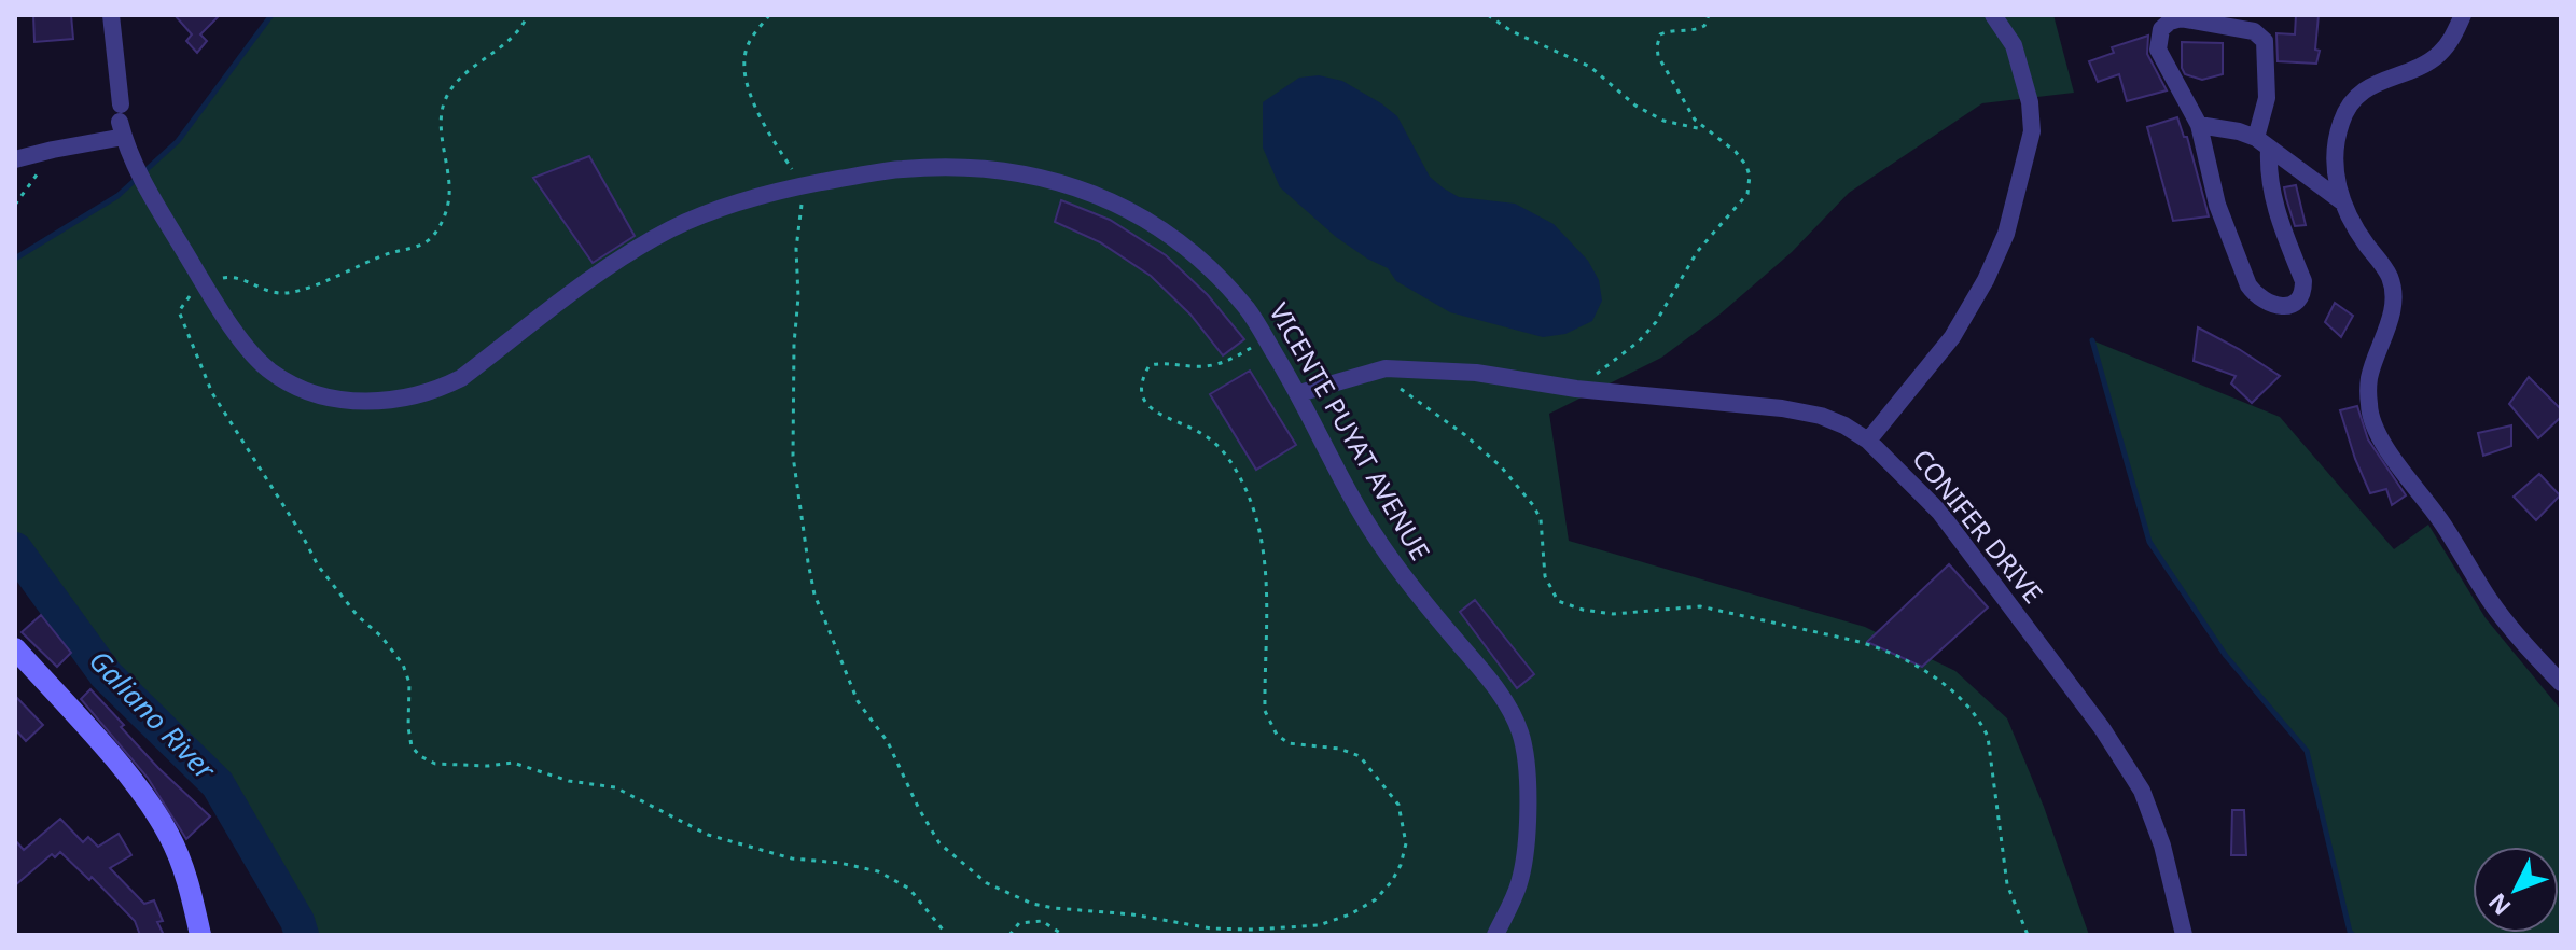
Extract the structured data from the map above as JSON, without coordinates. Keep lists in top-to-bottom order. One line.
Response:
{"streets":{"street":["VICENTE PUYAT AVENUE","CONIFER DRIVE"]},"crossings":[["VICENTE PUYAT AVENUE","CONIFER DRIVE"]],"water":["Galiano River"],"north":"bottom left"}
